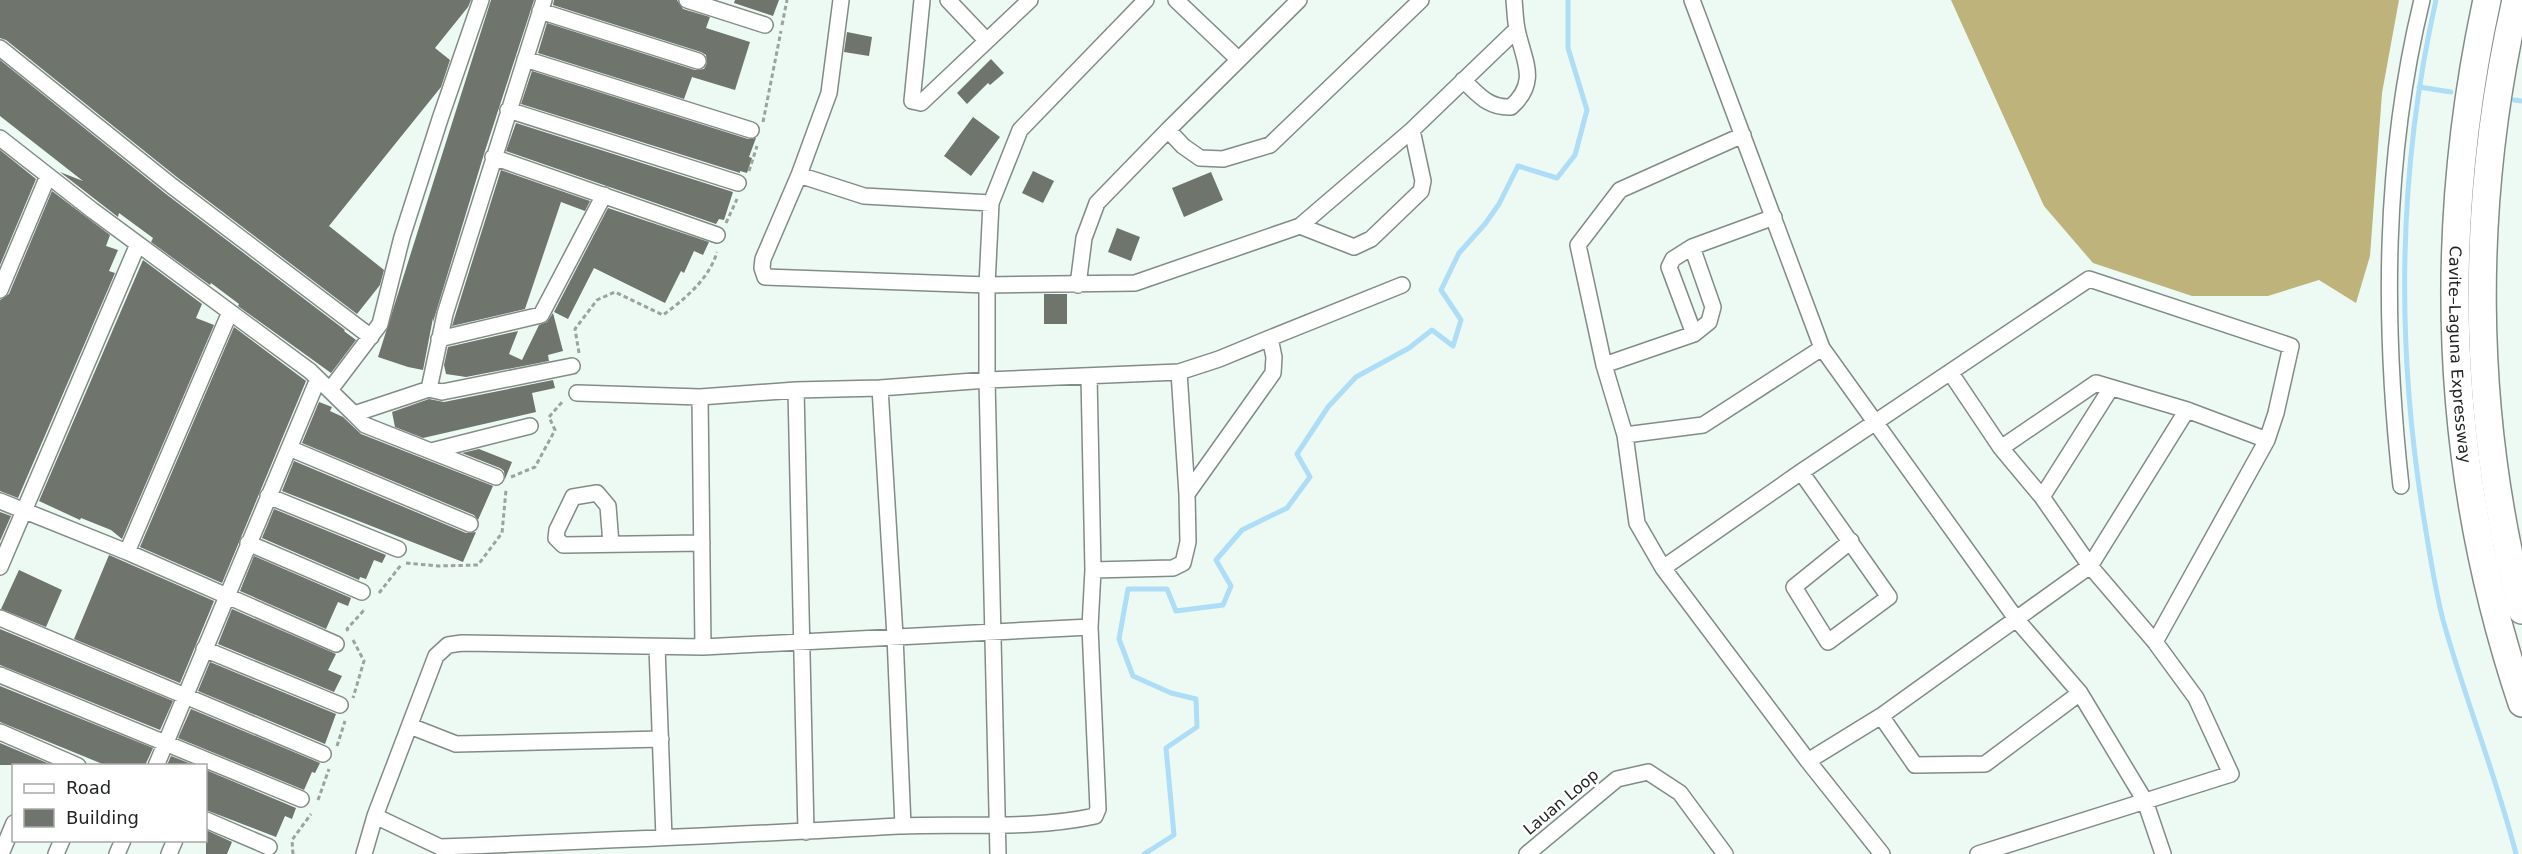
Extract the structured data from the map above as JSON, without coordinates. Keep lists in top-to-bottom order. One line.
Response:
{"streets":{"highway":["Cavite–Laguna Expressway"],"street":["Lauan Loop"]},"legend":["Road","Building"]}
